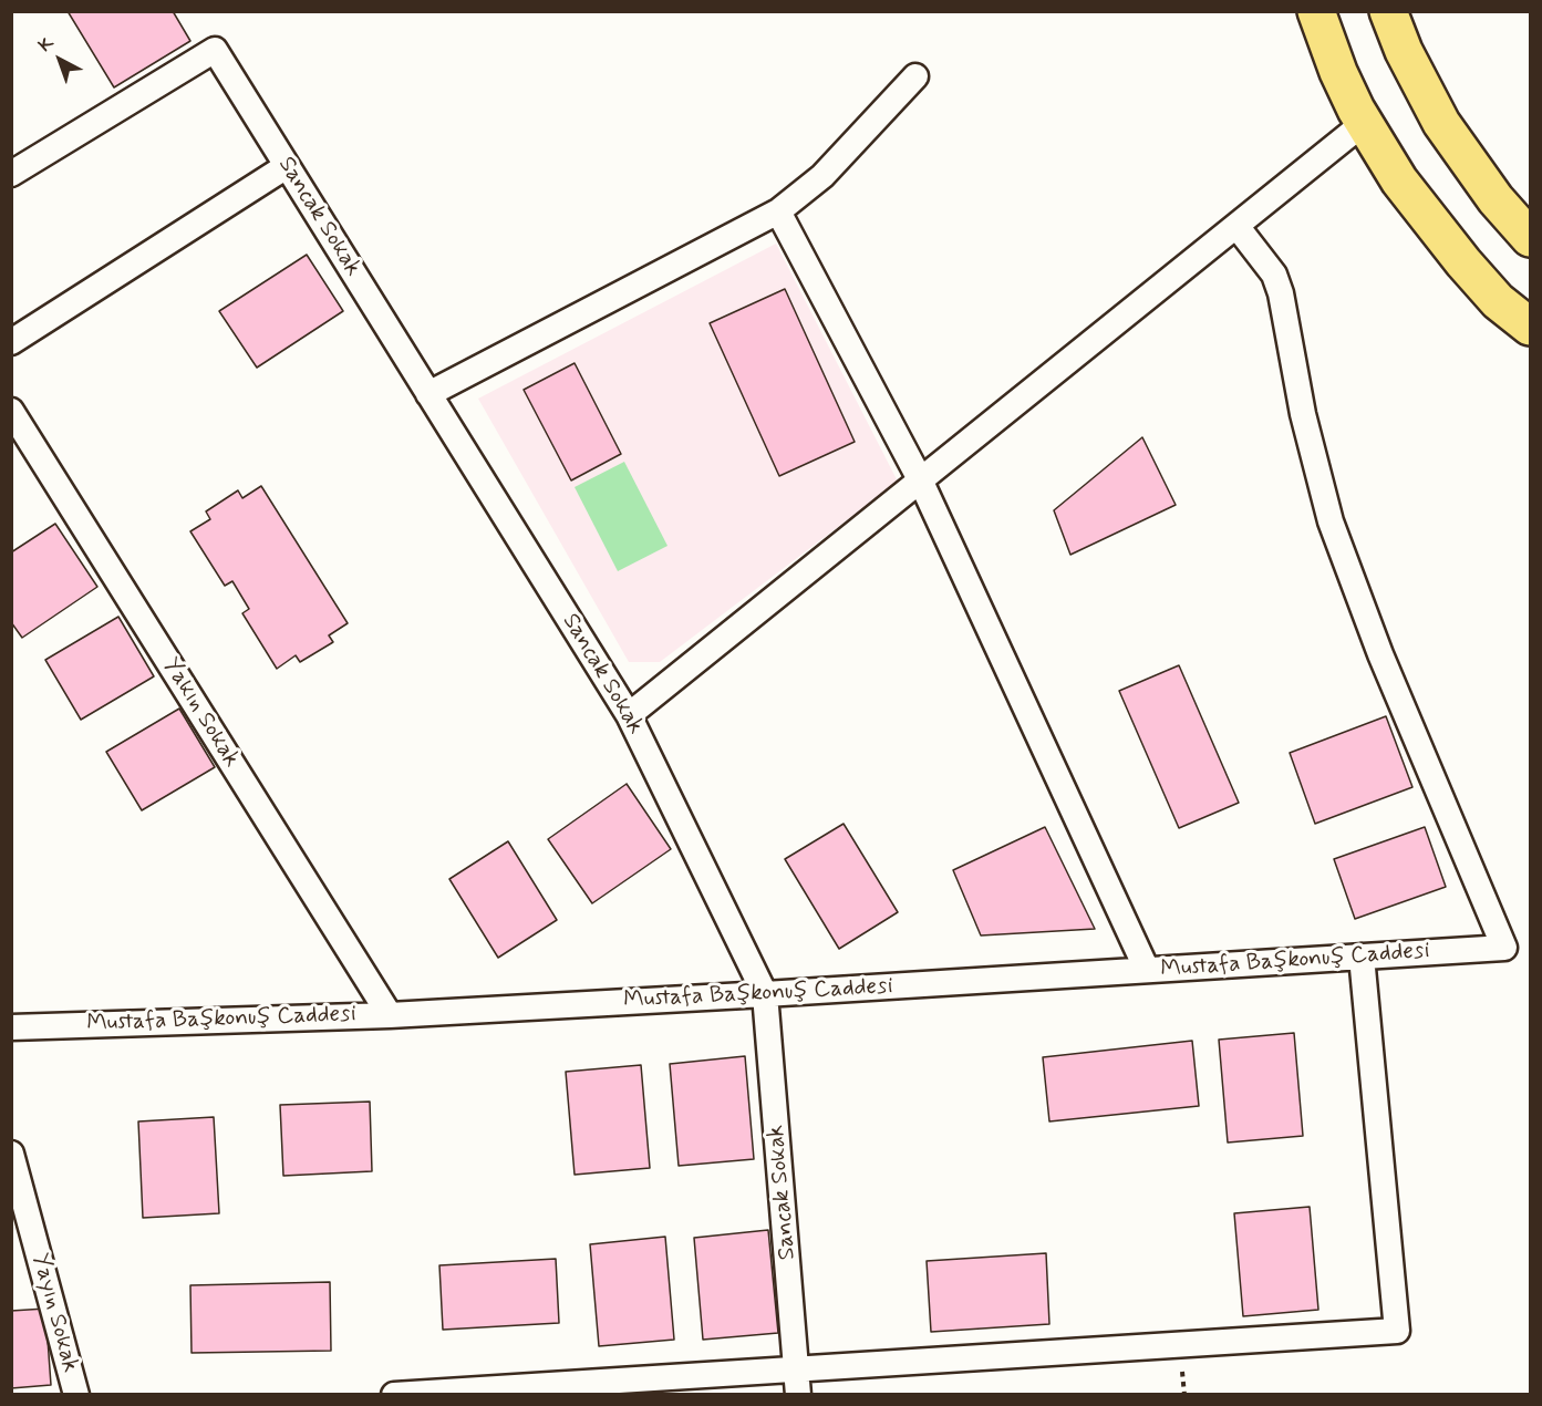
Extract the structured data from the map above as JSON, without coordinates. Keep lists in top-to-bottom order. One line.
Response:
{"streets":{"street":["Sancak Sokak","Yakın Sokak","Mustafa Başkonuş Caddesi","Yayın Sokak"]},"crossings":[["Sancak Sokak","Mustafa Başkonuş Caddesi"],["Yakın Sokak","Mustafa Başkonuş Caddesi"]],"north":"top left"}
